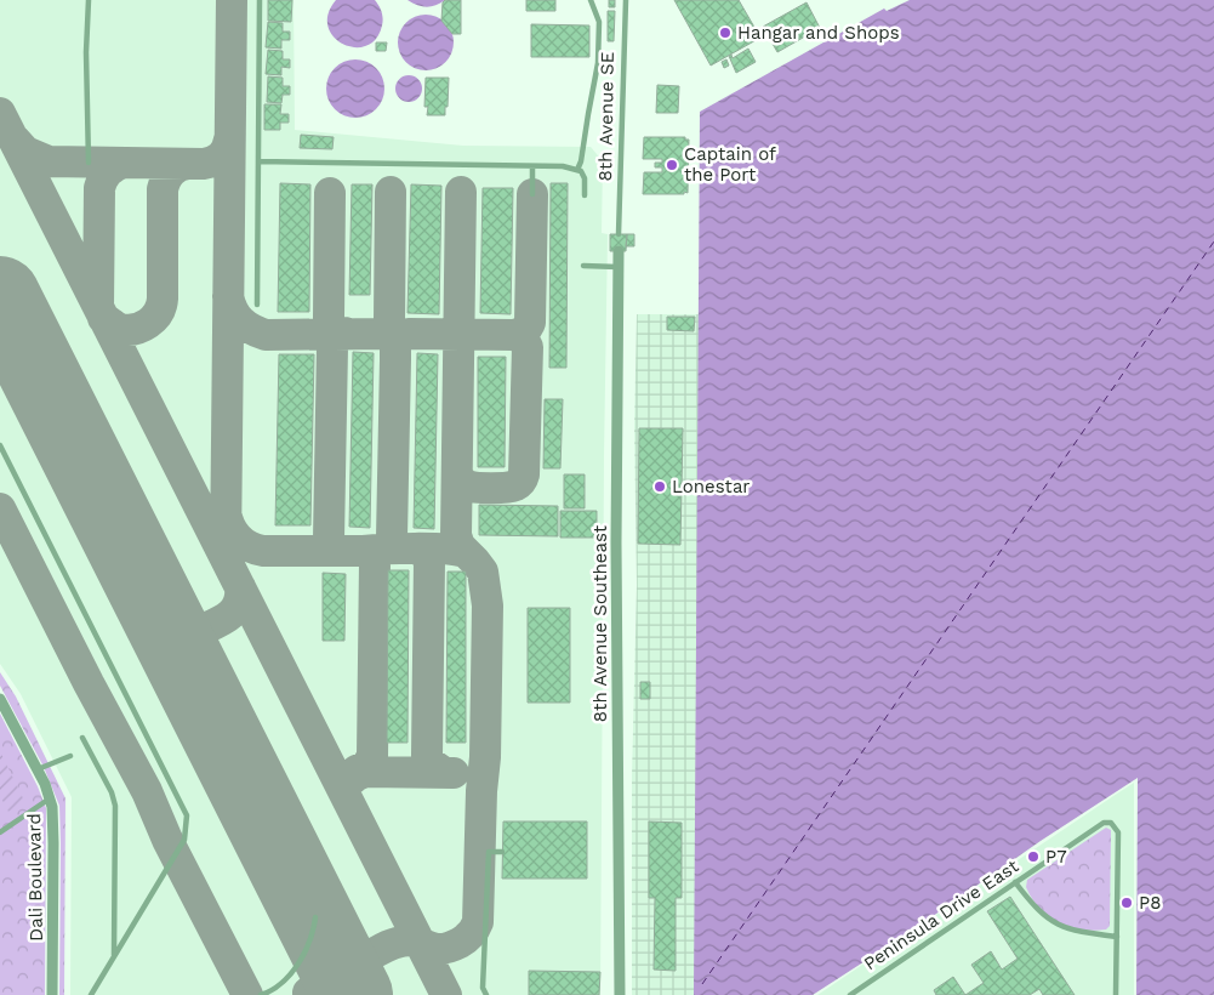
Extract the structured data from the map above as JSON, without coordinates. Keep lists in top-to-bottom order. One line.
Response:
{"streets":{"street":["8th Avenue Southeast","Dali Boulevard"],"lane":["8th Avenue SE","Peninsula Drive East"]},"places":["Hangar and Shops","Captain of the Port","Lonestar","P7","P8"]}
